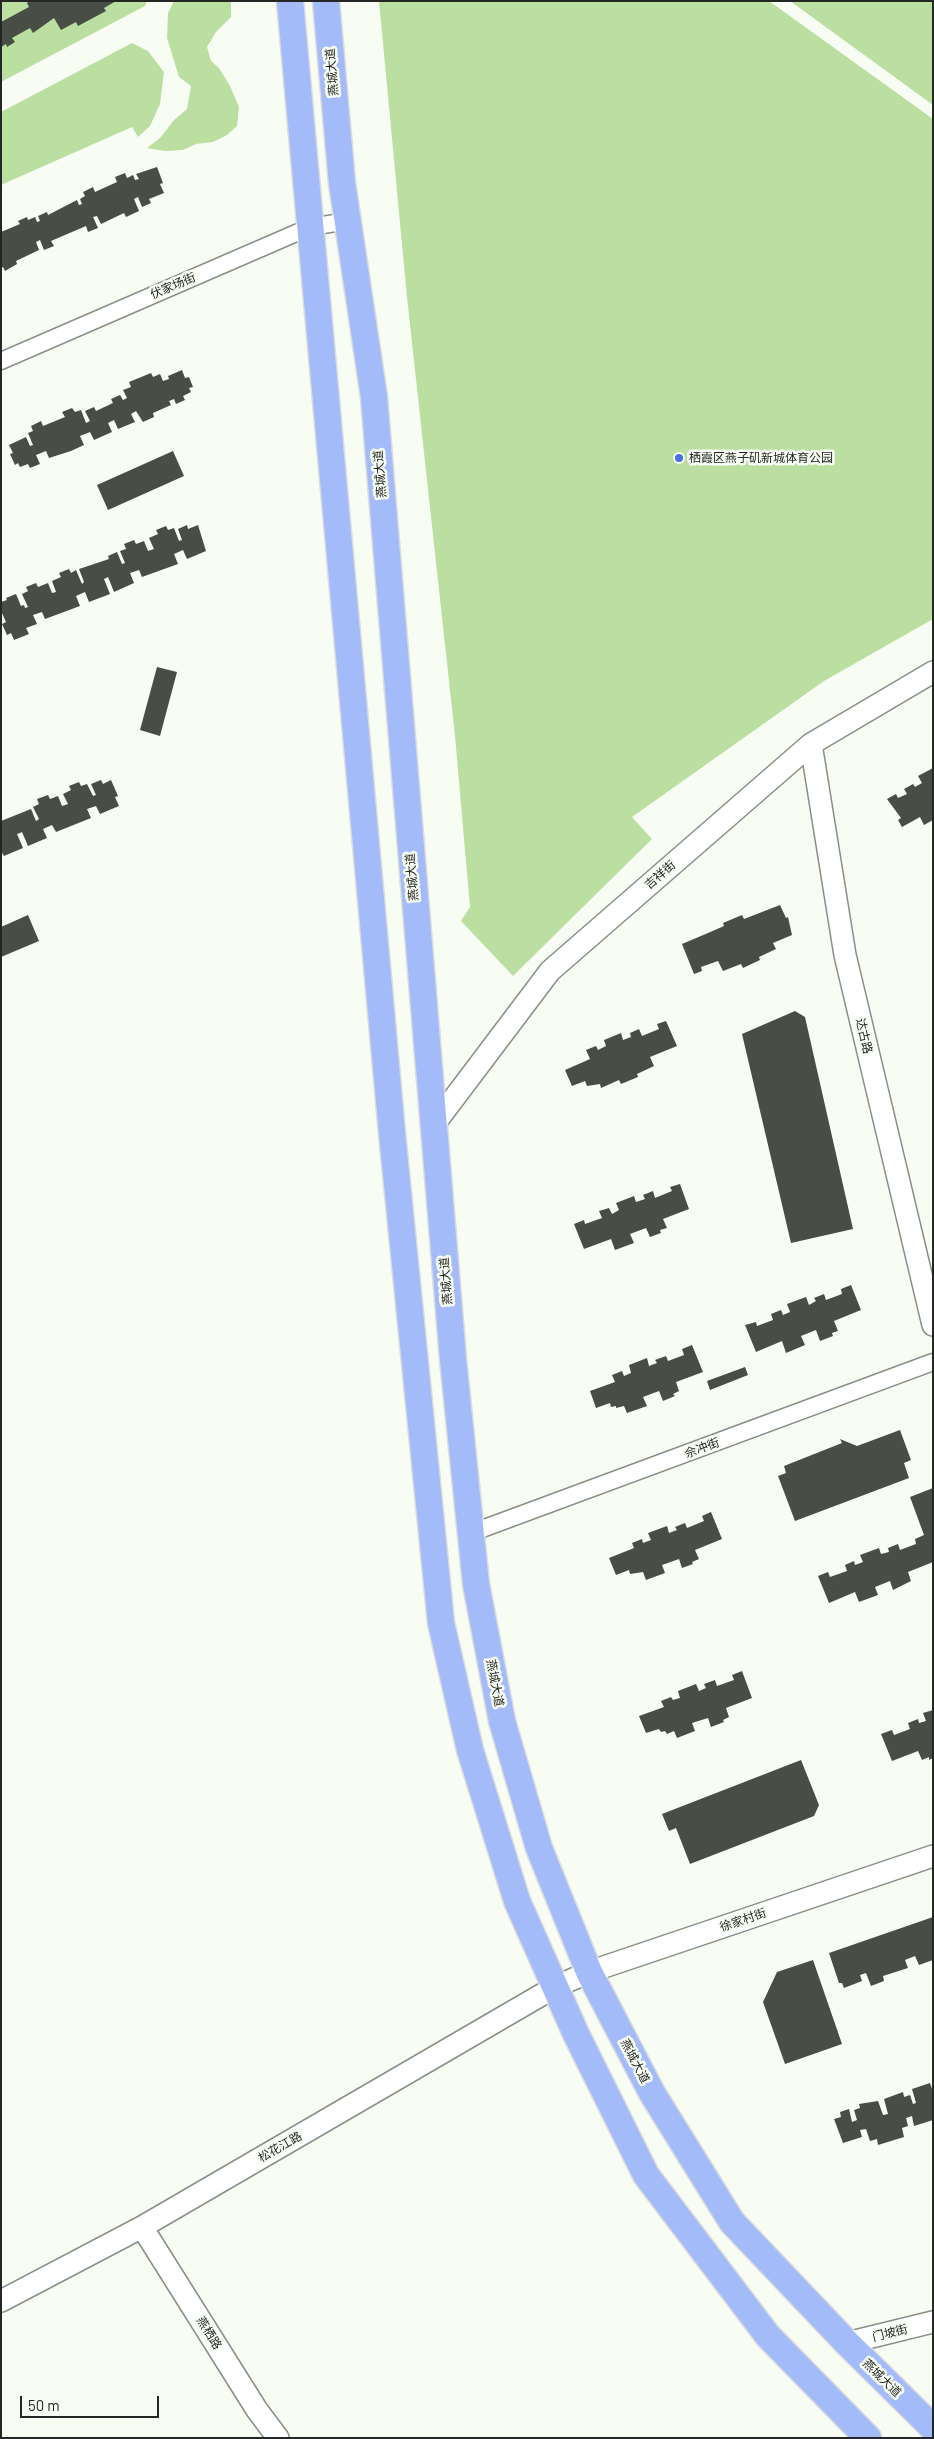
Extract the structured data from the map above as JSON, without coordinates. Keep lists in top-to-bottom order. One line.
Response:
{"streets":{"main road":["燕城大道"],"street":["伏家场街","吉祥街","达古路","佘冲街","徐家村街","松花江路","燕栖路","门坡街"]},"crossings":[["燕城大道","伏家场街"],["燕城大道","吉祥街"],["燕城大道","佘冲街"],["燕城大道","徐家村街"],["燕城大道","门坡街"],["吉祥街","达古路"],["徐家村街","松花江路"],["松花江路","燕栖路"]],"places":["栖霞区燕子矶新城体育公园"],"scale_bar":"50 m"}
